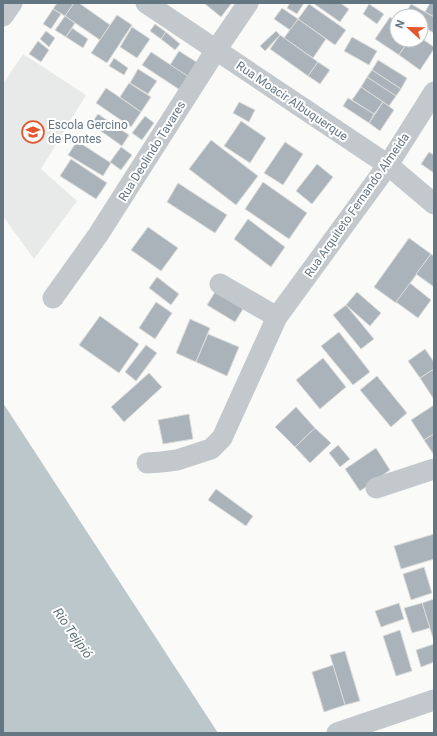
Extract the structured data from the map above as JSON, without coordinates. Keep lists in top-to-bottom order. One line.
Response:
{"streets":{"street":["Rua Moacir Albuquerque","Rua Deolindo Tavares","Rua Arquiteto Fernando Almeida"]},"crossings":[["Rua Moacir Albuquerque","Rua Deolindo Tavares"],["Rua Moacir Albuquerque","Rua Arquiteto Fernando Almeida"]],"water":["Rio Tejipió"],"places":{"school or university":["Escola Gercino de Pontes"]},"north":"left"}
